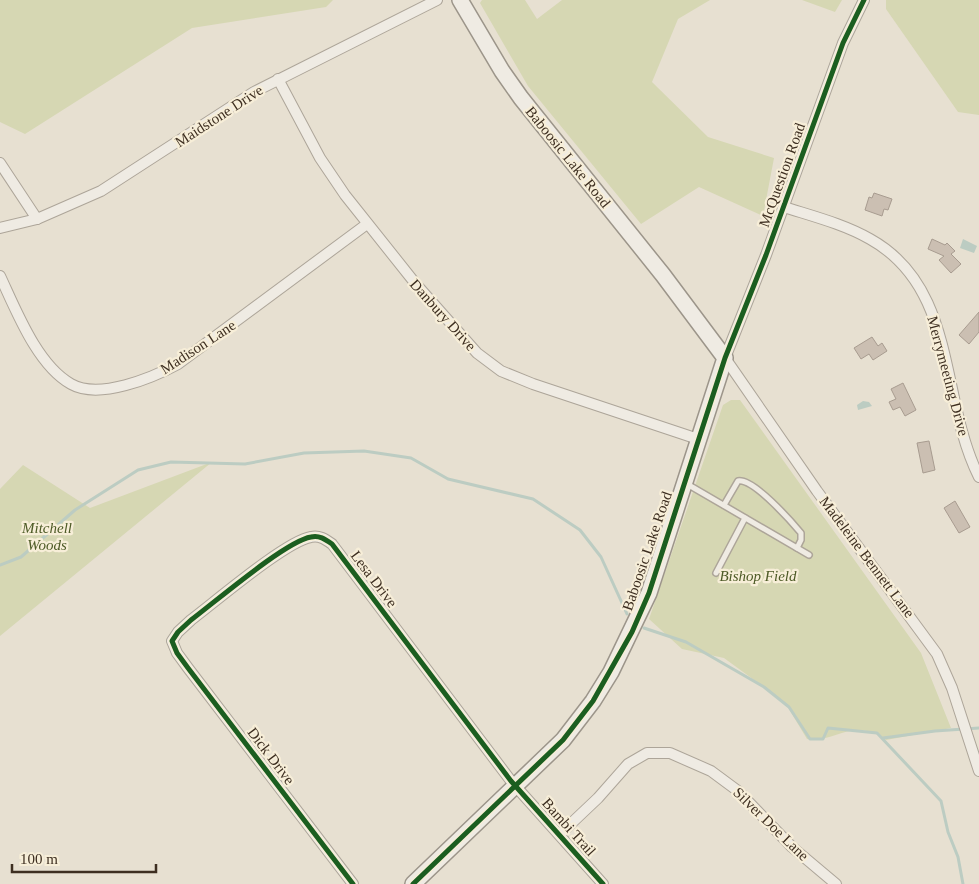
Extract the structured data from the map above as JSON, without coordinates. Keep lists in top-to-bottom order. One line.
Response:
{"streets":{"street":["Maidstone Drive","Baboosic Lake Road","McQuestion Road","Danbury Drive","Madison Lane","Merrymeeting Drive","Madeleine Bennett Lane","Lesa Drive","Dick Drive","Silver Doe Lane","Bambi Trail"]},"crossings":[["Maidstone Drive","Danbury Drive"],["Baboosic Lake Road","McQuestion Road"],["Baboosic Lake Road","Danbury Drive"],["Baboosic Lake Road","Madeleine Bennett Lane"],["Baboosic Lake Road","Lesa Drive"],["Baboosic Lake Road","Bambi Trail"],["McQuestion Road","Merrymeeting Drive"],["McQuestion Road","Madeleine Bennett Lane"],["Danbury Drive","Madison Lane"],["Lesa Drive","Dick Drive"],["Lesa Drive","Bambi Trail"],["Silver Doe Lane","Bambi Trail"]],"parks":["Mitchell Woods","Bishop Field"],"scale_bar":"100 m"}
